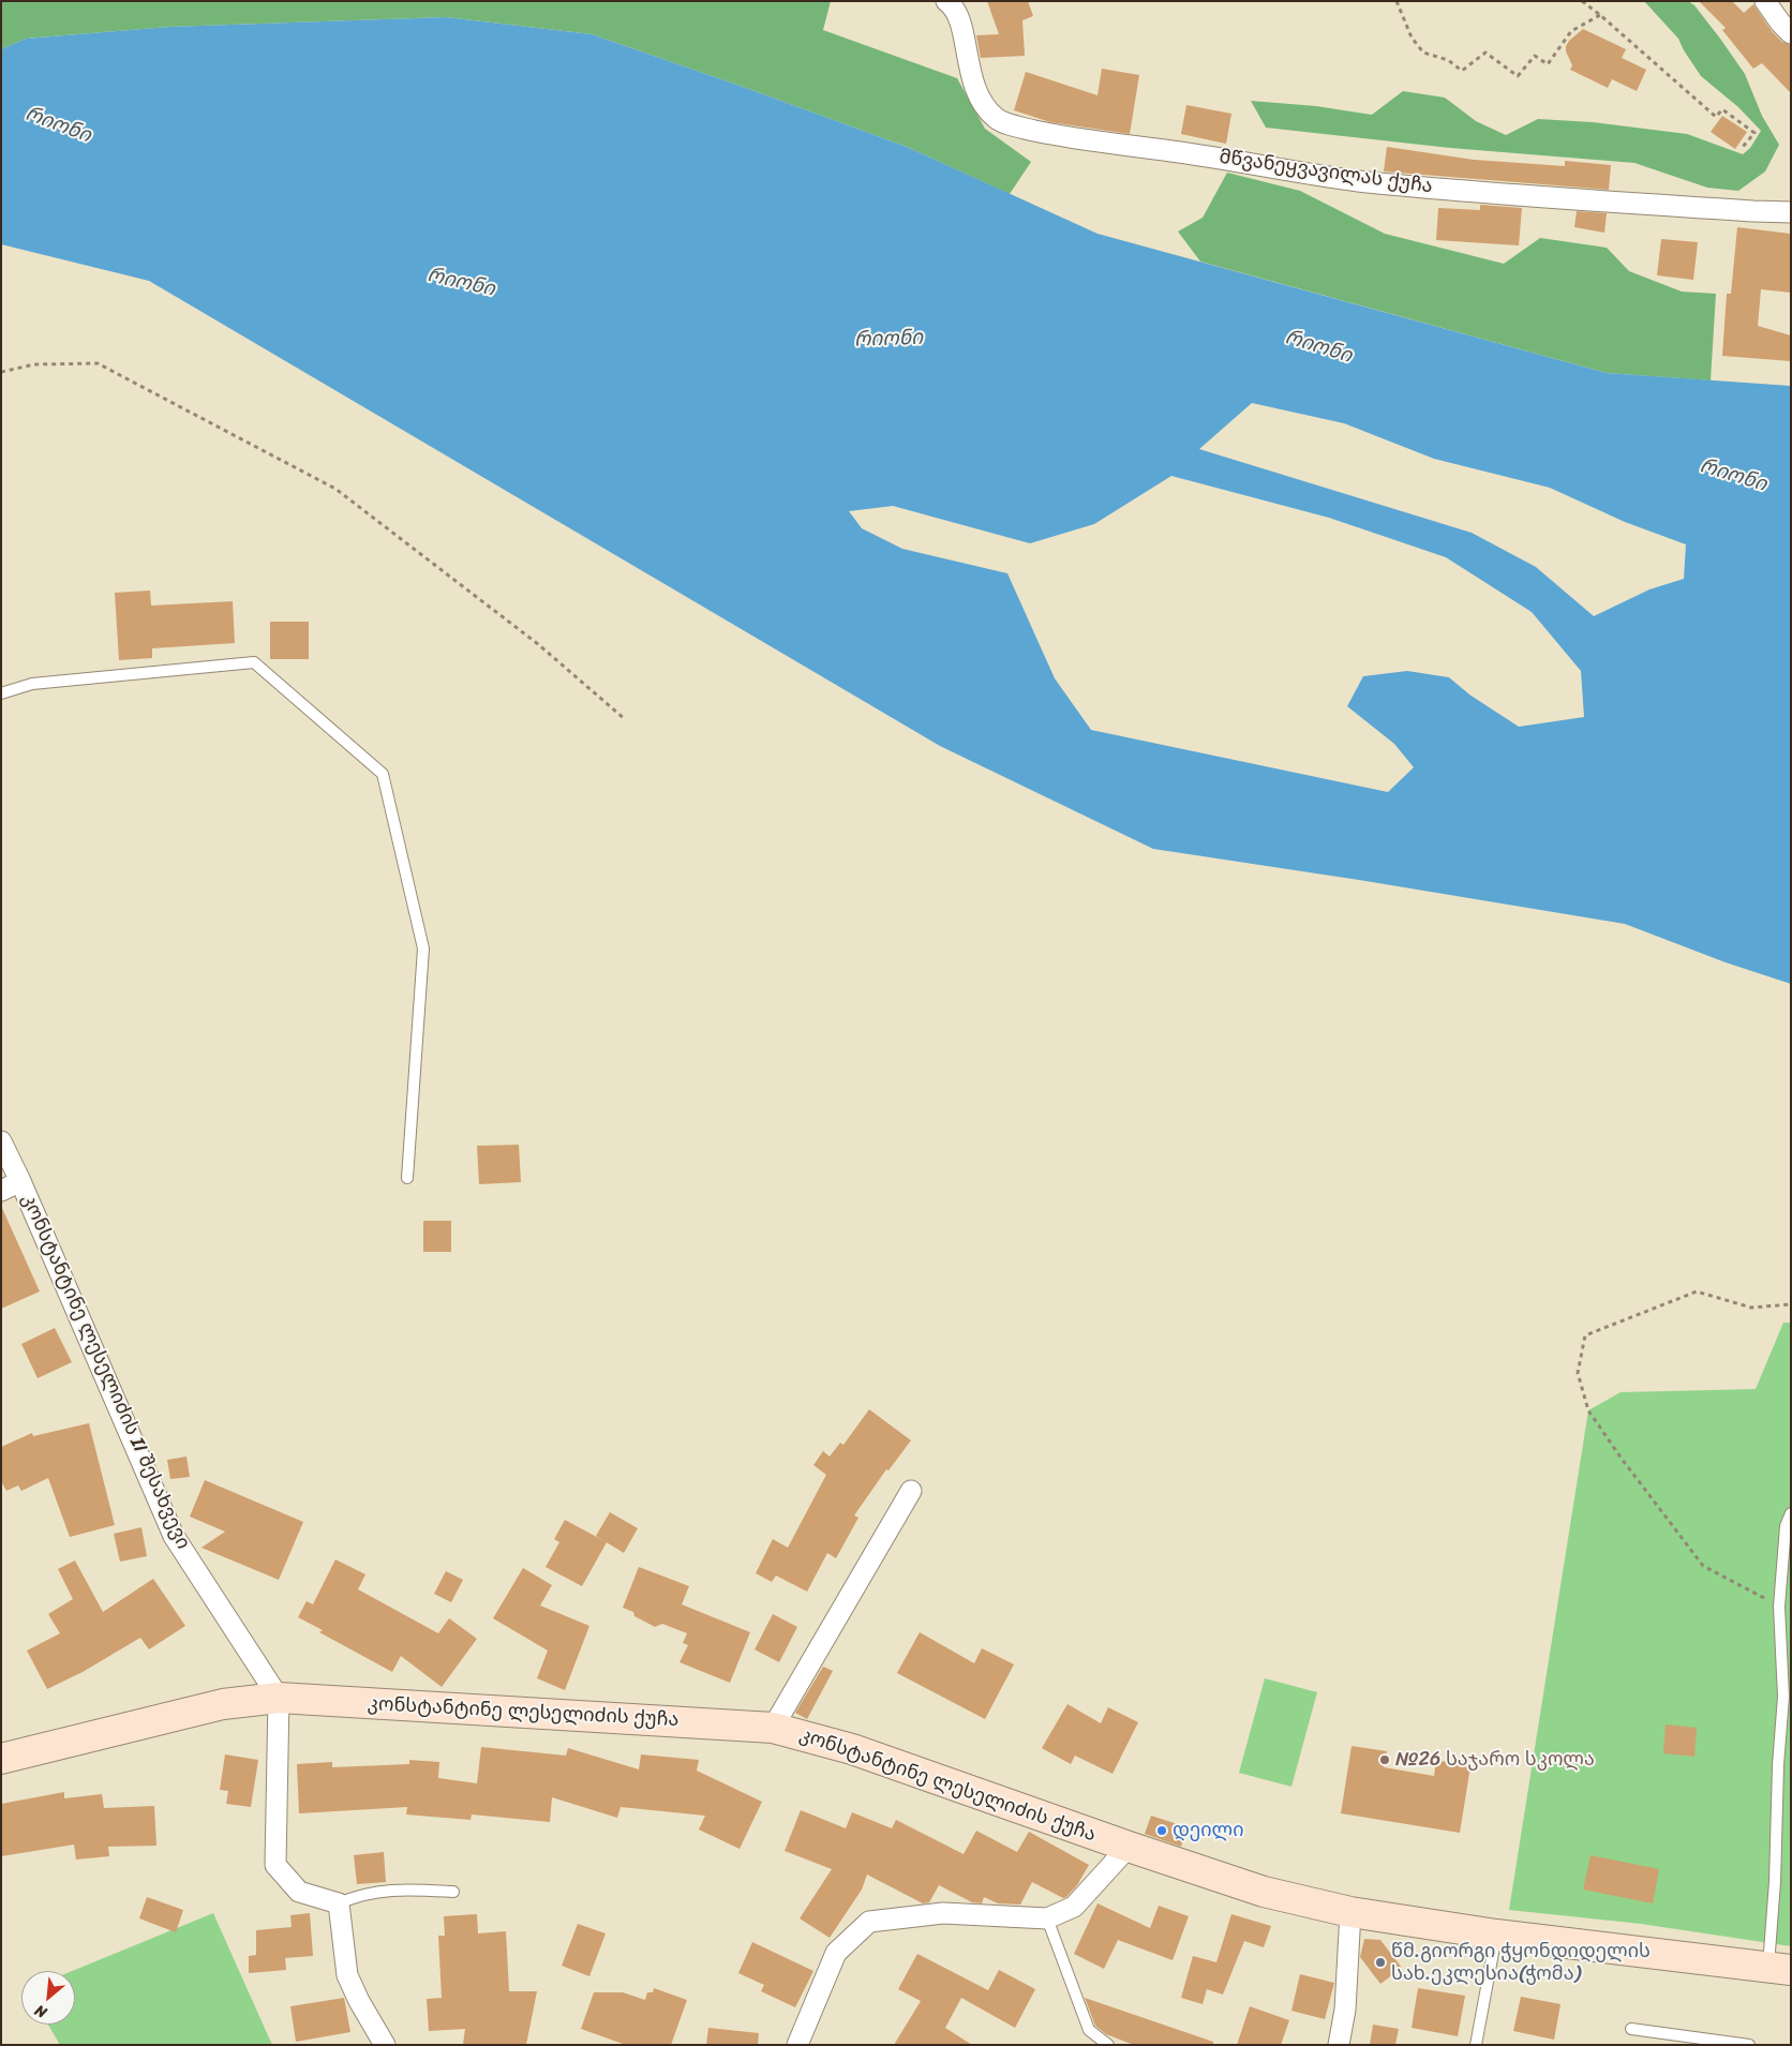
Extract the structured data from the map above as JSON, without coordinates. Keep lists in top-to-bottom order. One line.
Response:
{"streets":{"main road":["კონსტანტინე ლესელიძის ქუჩა"],"street":["მწვანეყვავილას ქუჩა","კონსტანტინე ლესელიძის II შესახვევი"]},"crossings":[["კონსტანტინე ლესელიძის II შესახვევი","კონსტანტინე ლესელიძის ქუჩა"]],"water":["რიონი"],"places":["№26 საჯარო სკოლა","დეილი","წმ.გიორგი ჭყონდიდელის სახ.ეკლესია(ჭომა)"],"north":"bottom left"}
